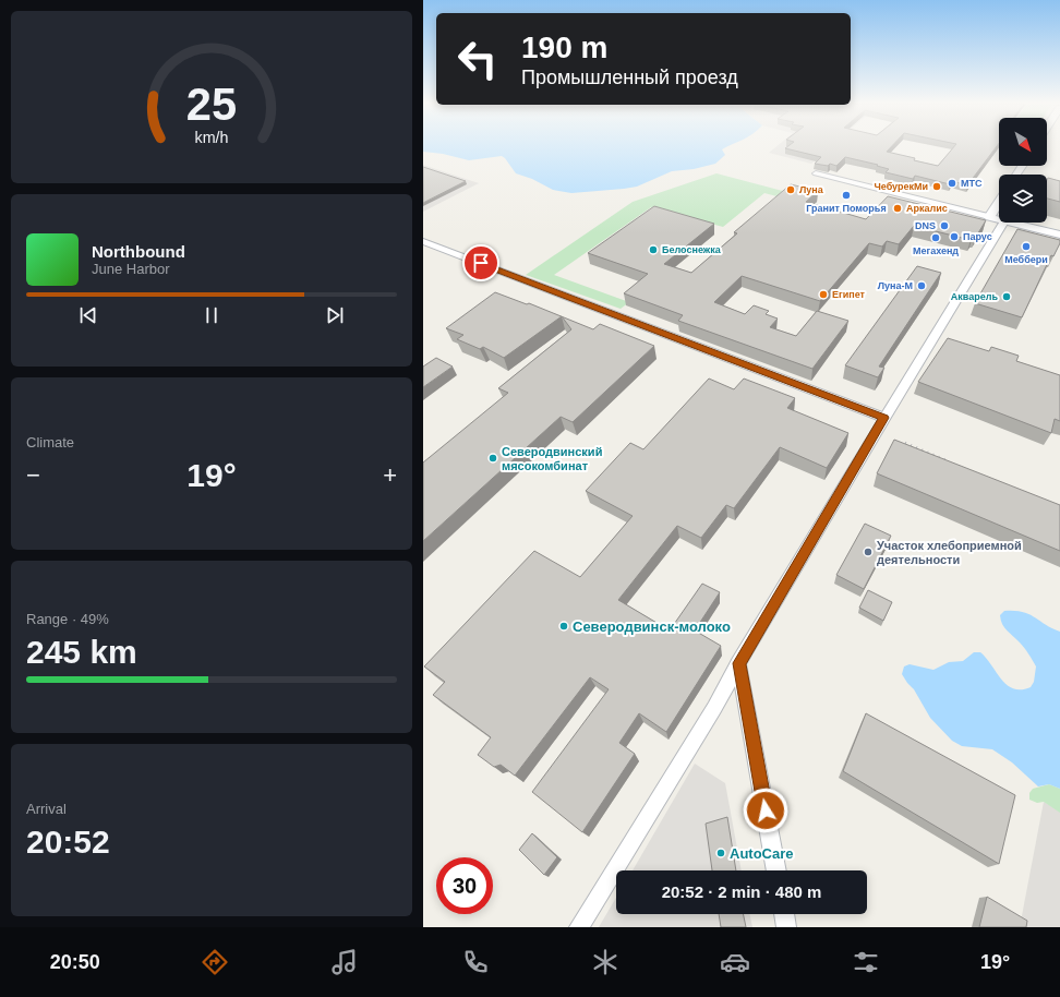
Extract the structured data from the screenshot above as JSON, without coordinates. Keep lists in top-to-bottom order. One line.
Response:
{"places":["МТС","ЧебурекМи","Луна","Гранит Поморья","Аркалис","DNS","Парус","Мегахенд","Меббери","Белоснежка","Луна-М","Египет","Акварель","Северодвинский мясокомбинат","Участок хлебоприемной деятельности","Северодвинск-молоко","AutoCare"],"north":"bottom right","page":{"turn":["190 m","Промышленный проезд"],"song":["Northbound","June Harbor"],"tile":["Climate",["Range · 49%","245 km"],["Arrival","20:52"]],"heat":["−","19°","+"],"limit":"30","trip":"20:52 · 2 min · 480 m","tabs":["20:50","19°"],"gauge":["25","km/h"]}}
